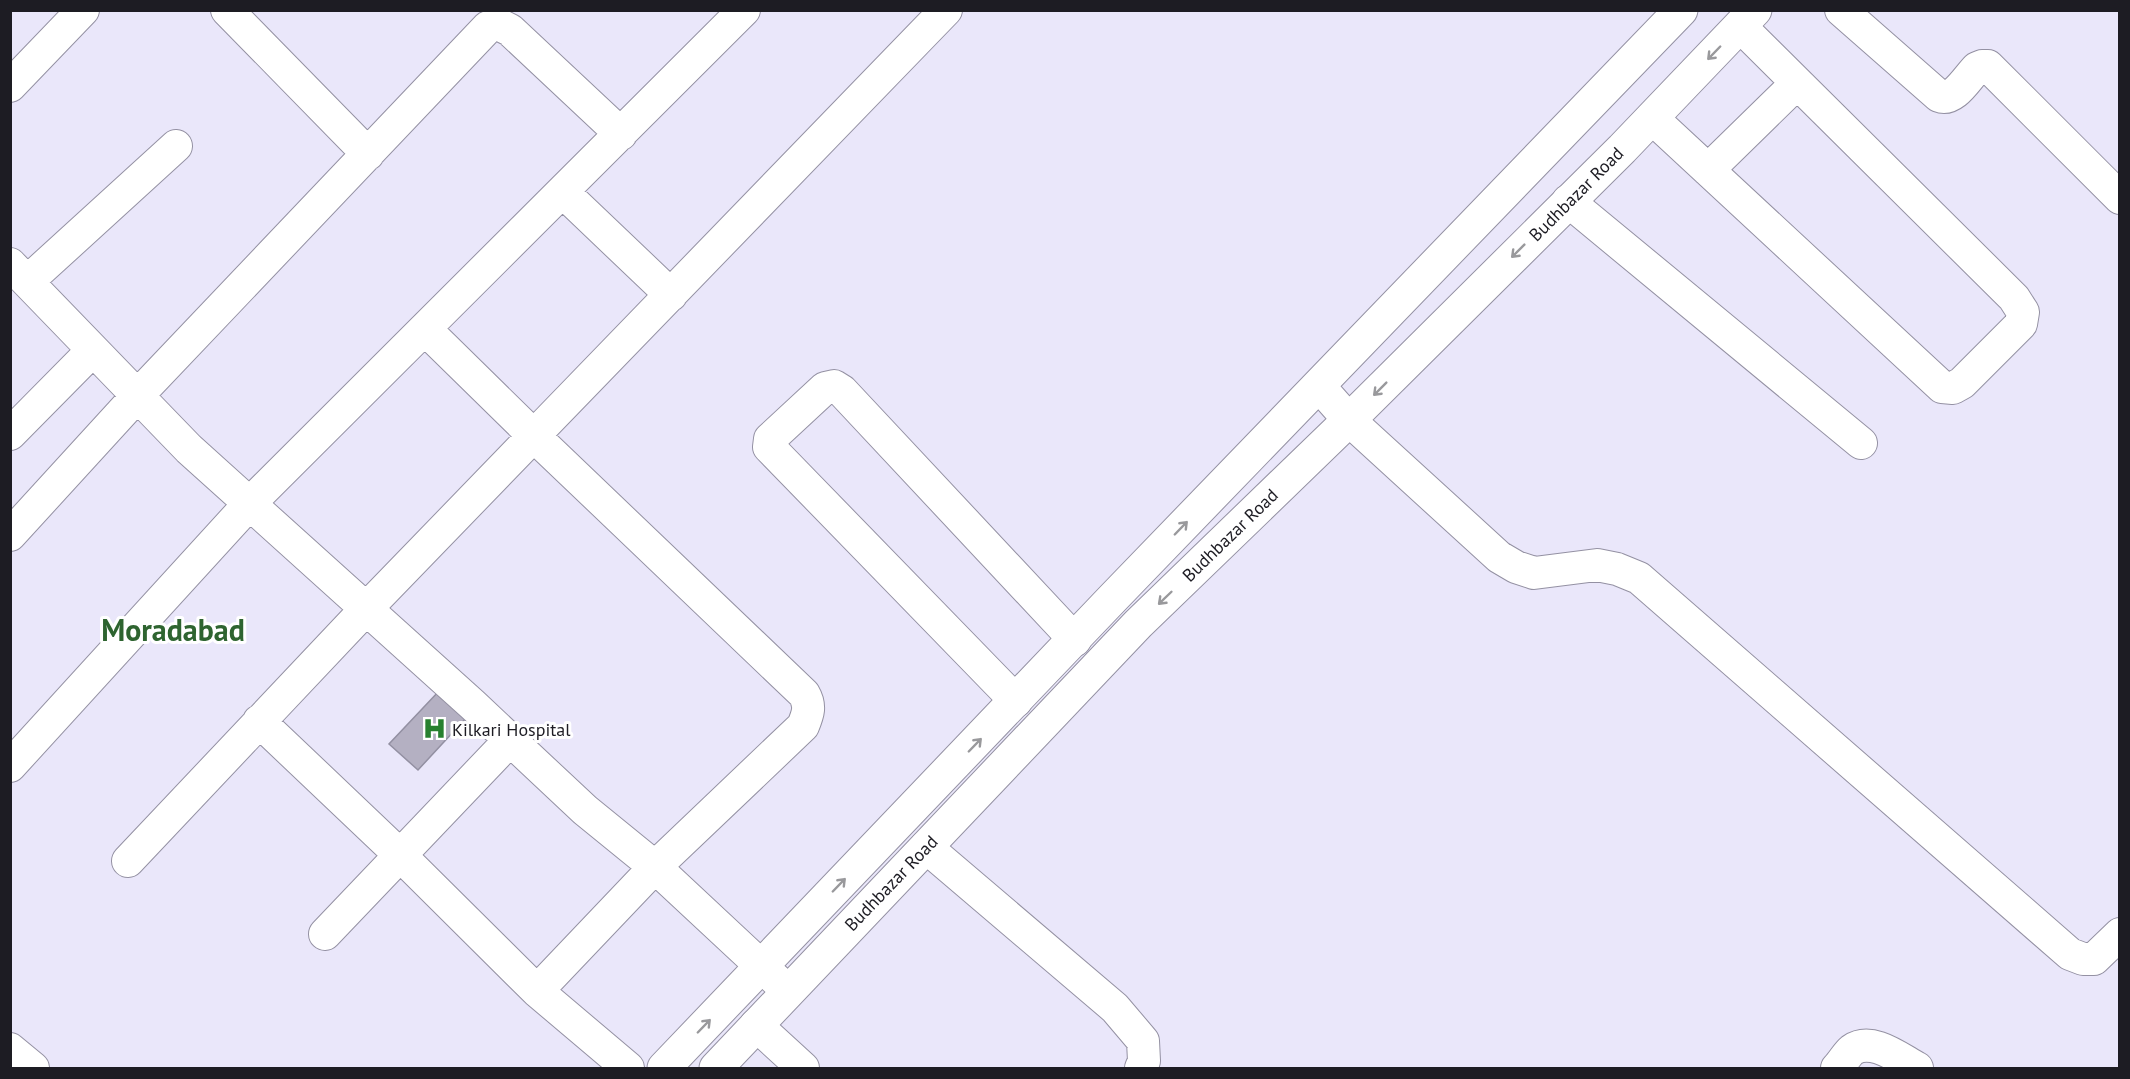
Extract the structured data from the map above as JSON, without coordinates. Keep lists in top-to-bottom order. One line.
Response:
{"streets":{"street":["Budhbazar Road"]},"districts":["Moradabad"],"places":{"hospital":["Kilkari Hospital"]}}
